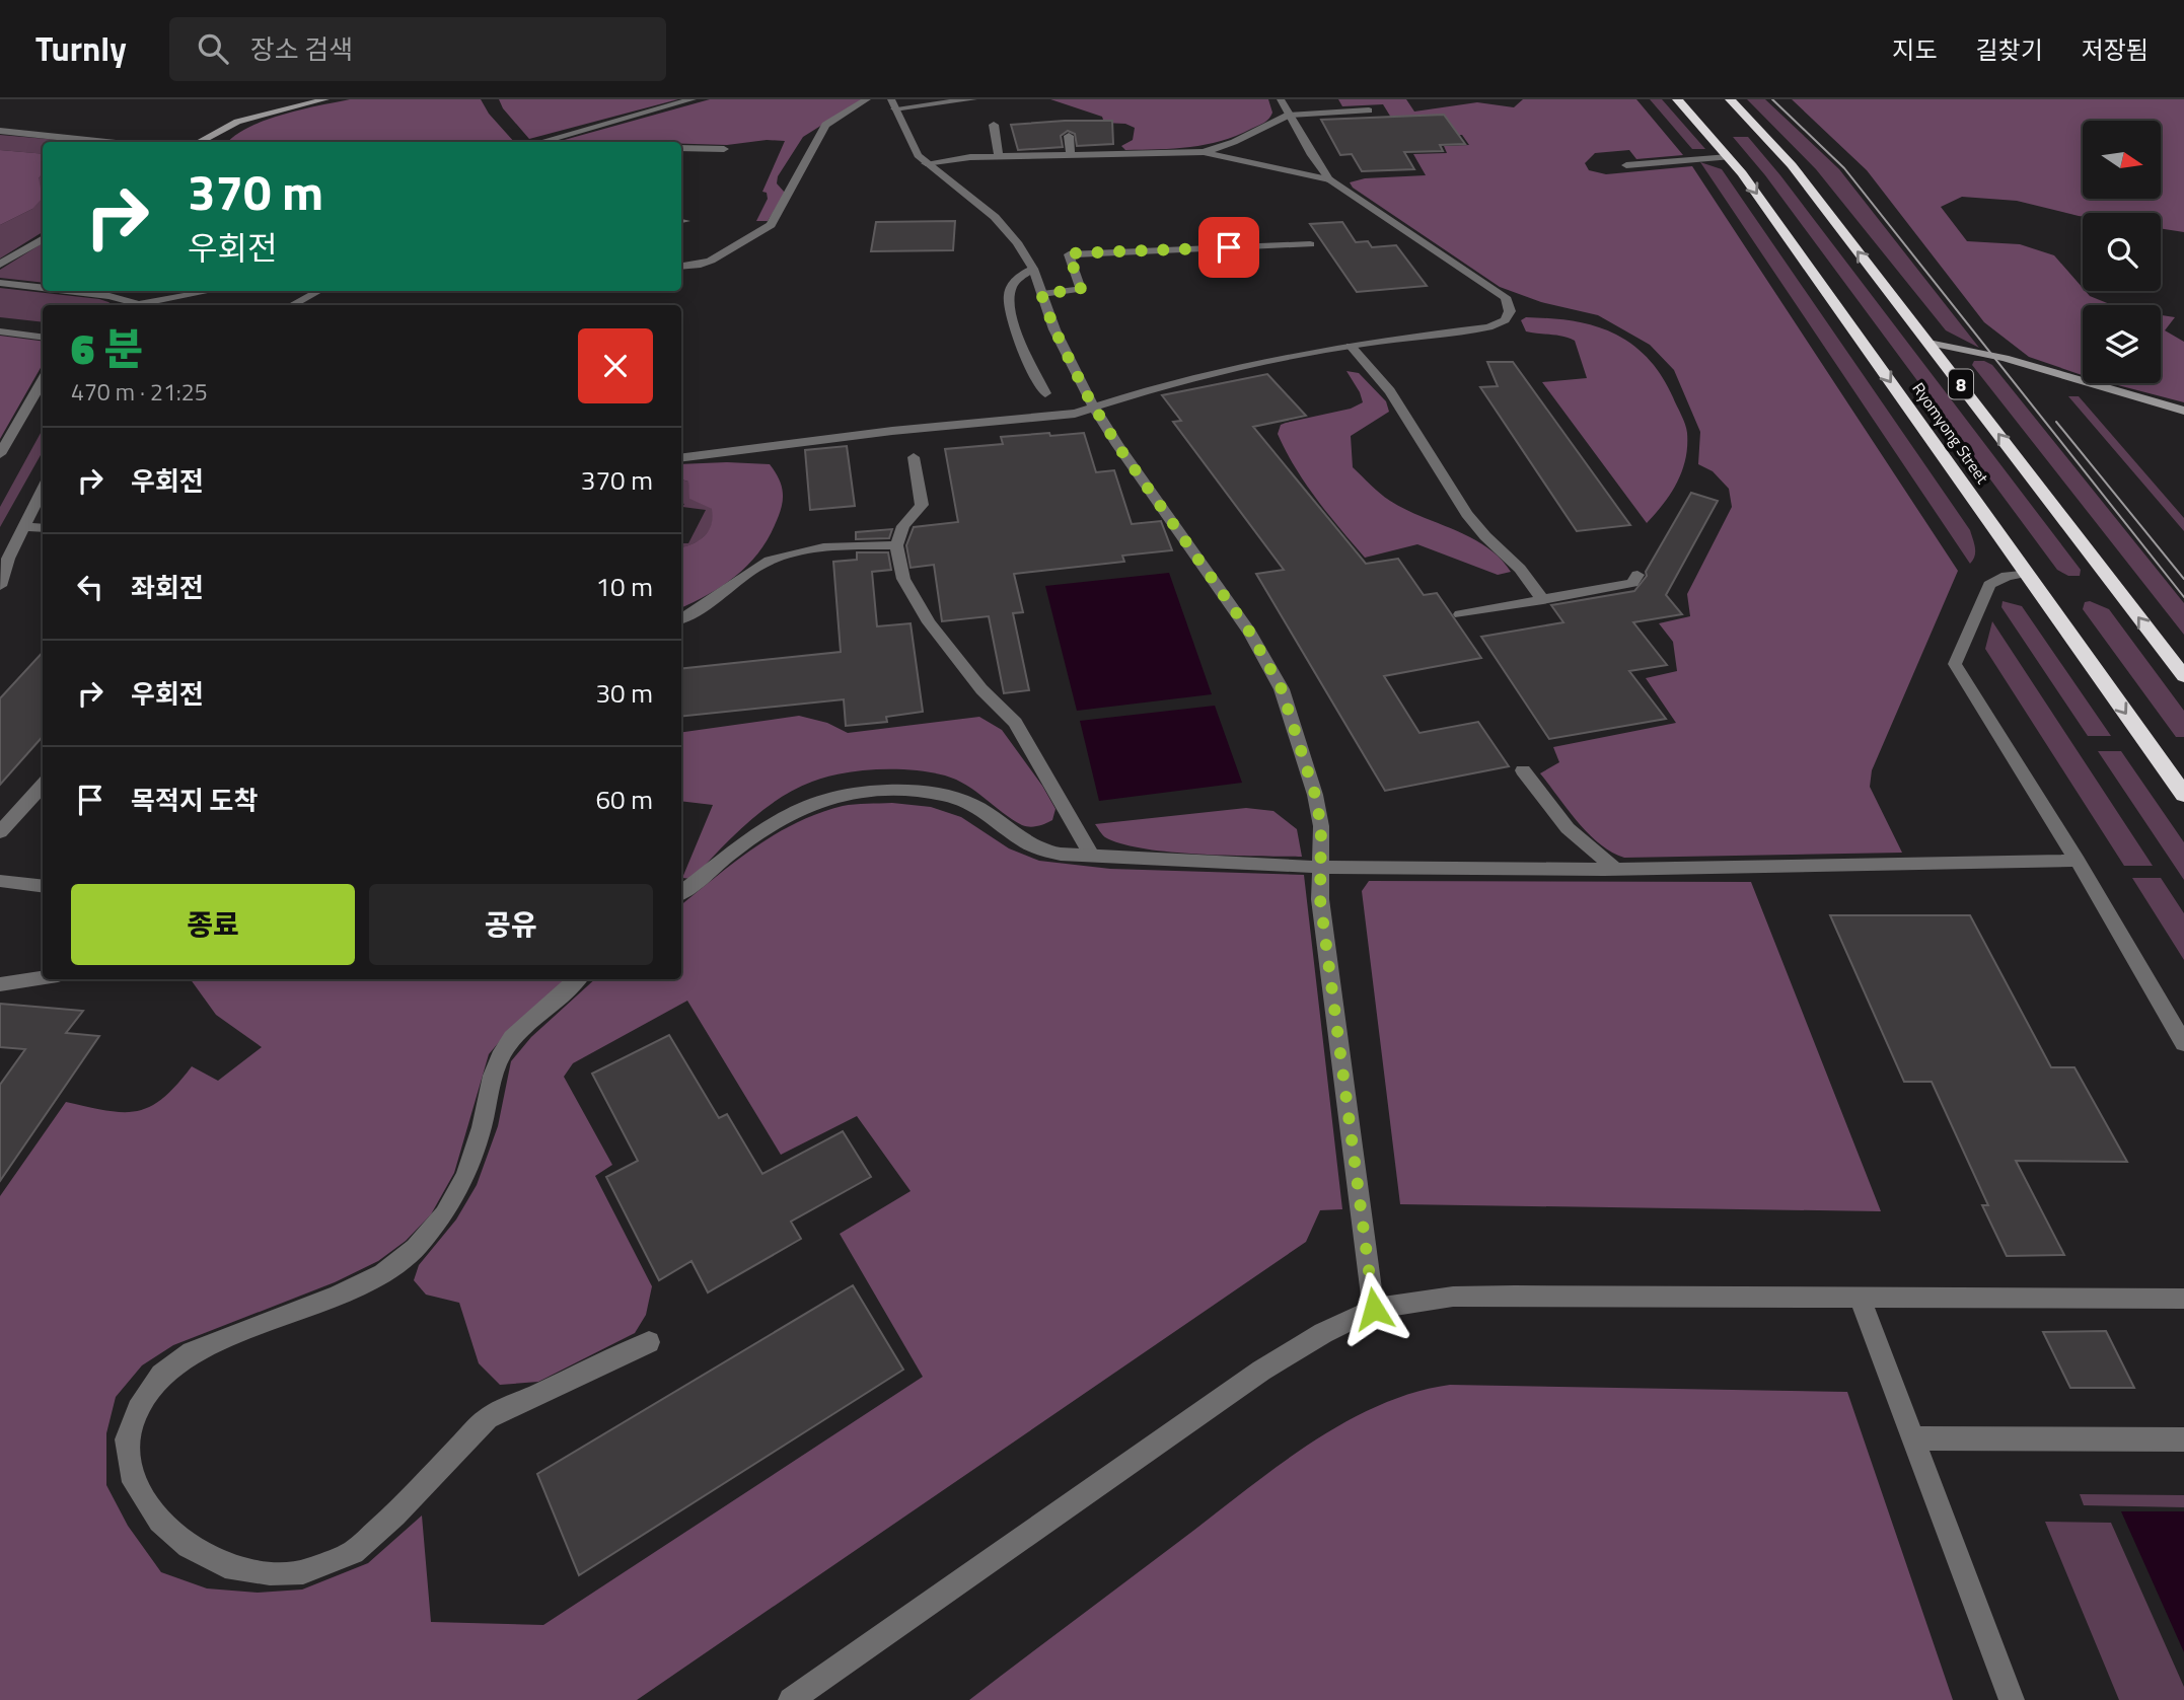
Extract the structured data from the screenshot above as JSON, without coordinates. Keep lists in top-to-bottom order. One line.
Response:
{"streets":{"highway":["8","Ryomyong Street"]},"north":"right","page":{"header":"Turnly","search":"장소 검색","nav":["지도","길찾기","저장됨"],"turn":["370 m","우회전"],"heading":["6 분","470 m · 21:25"],"list":[{"name":"우회전","value":"370 m"},{"name":"좌회전","value":"10 m"},{"name":"우회전","value":"30 m"},{"name":"목적지 도착","value":"60 m"}],"buttons":["종료","공유"]}}
